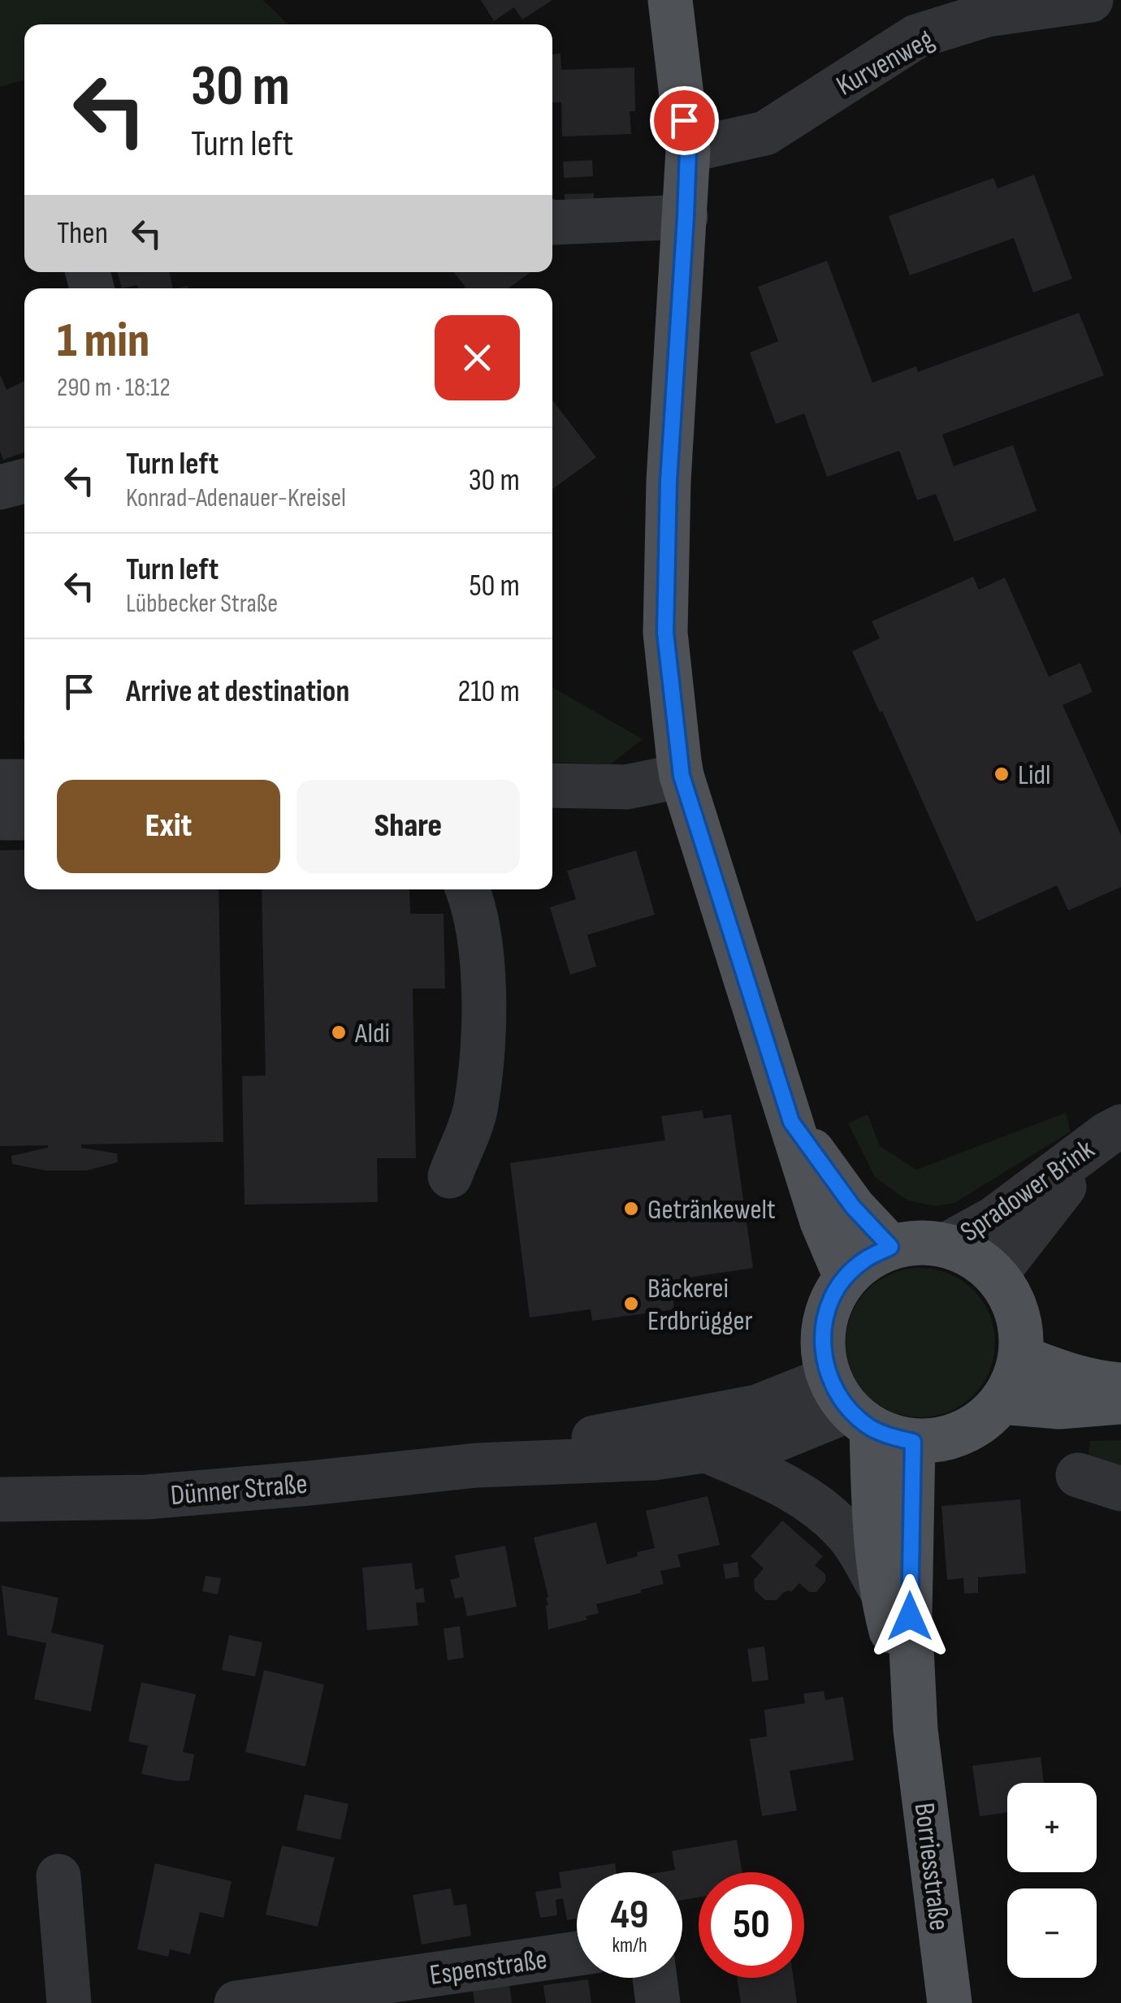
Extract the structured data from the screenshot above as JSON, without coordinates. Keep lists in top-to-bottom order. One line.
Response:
{"streets":{"main road":["Borriesstraße"],"street":["Kurvenweg","Spradower Brink","Dünner Straße","Espenstraße"]},"crossings":[["Spradower Brink","Dünner Straße"],["Spradower Brink","Borriesstraße"],["Dünner Straße","Borriesstraße"]],"places":["Lidl","Aldi","Getränkewelt","Bäckerei Erdbrügger"],"page":{"turn":["30 m","Turn left"],"then":"Then","heading":["1 min","290 m · 18:12"],"list":[{"name":"Turn left","note":"Konrad-Adenauer-Kreisel","value":"30 m"},{"name":"Turn left","note":"Lübbecker Straße","value":"50 m"},{"name":"Arrive at destination","value":"210 m"}],"buttons":["Exit","Share"],"map_buttons":["+","−"],"speed":"49 km/h","limit":"50"}}
